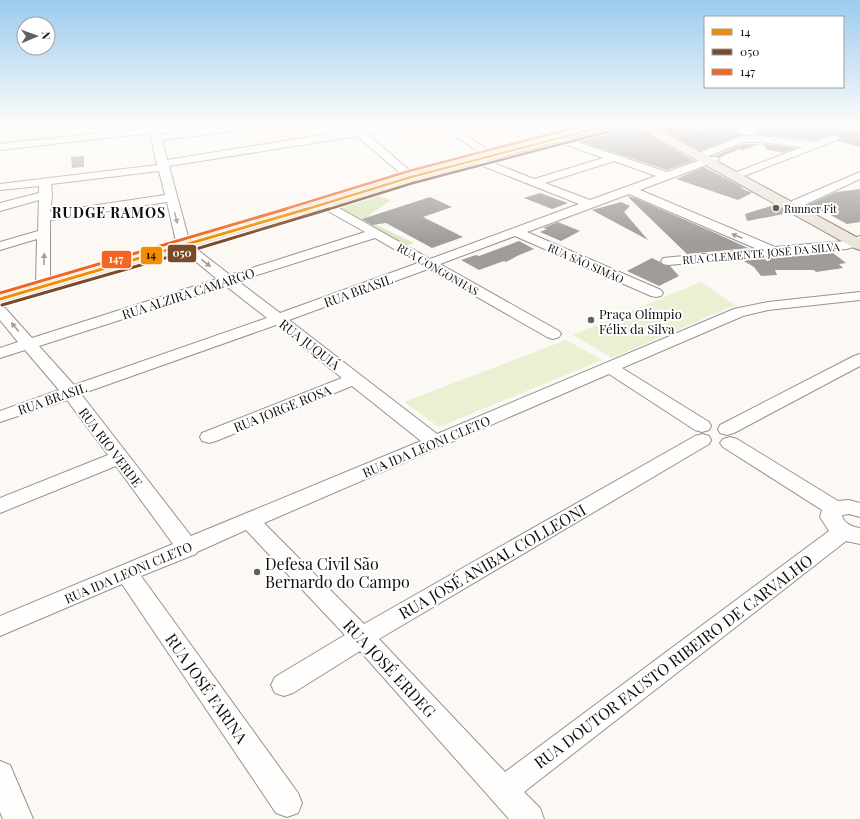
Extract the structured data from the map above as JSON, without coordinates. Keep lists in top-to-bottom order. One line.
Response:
{"streets":{"street":["RUA CLEMENTE JOSÉ DA SILVA","RUA SÃO SIMÃO","RUA CONGONHAS","RUA BRASIL","RUA ALZIRA CAMARGO","RUA JUQUIÁ","RUA JORGE ROSA","RUA IDA LEONI CLETO","RUA RIO VERDE","RUA JOSÉ ANIBAL COLLEONI","RUA DOUTOR FAUSTO RIBEIRO DE CARVALHO","RUA JOSÉ ERDEG","RUA JOSÉ FARINA"]},"crossings":[["RUA SÃO SIMÃO","RUA BRASIL"],["RUA CONGONHAS","RUA BRASIL"],["RUA CONGONHAS","RUA ALZIRA CAMARGO"],["RUA BRASIL","RUA JUQUIÁ"],["RUA BRASIL","RUA RIO VERDE"],["RUA ALZIRA CAMARGO","RUA JUQUIÁ"],["RUA ALZIRA CAMARGO","RUA RIO VERDE"],["RUA JUQUIÁ","RUA JORGE ROSA"],["RUA JUQUIÁ","RUA IDA LEONI CLETO"],["RUA IDA LEONI CLETO","RUA RIO VERDE"],["RUA IDA LEONI CLETO","RUA JOSÉ ERDEG"],["RUA IDA LEONI CLETO","RUA JOSÉ FARINA"],["RUA JOSÉ ANIBAL COLLEONI","RUA JOSÉ ERDEG"],["RUA DOUTOR FAUSTO RIBEIRO DE CARVALHO","RUA JOSÉ ERDEG"]],"districts":["RUDGE RAMOS"],"places":["Runner Fit","Praça Olímpio Félix da Silva","Defesa Civil São Bernardo do Campo"],"lines":["transit line 14","transit line 050","transit line 147"],"legend":["14","050","147"],"north":"right"}
